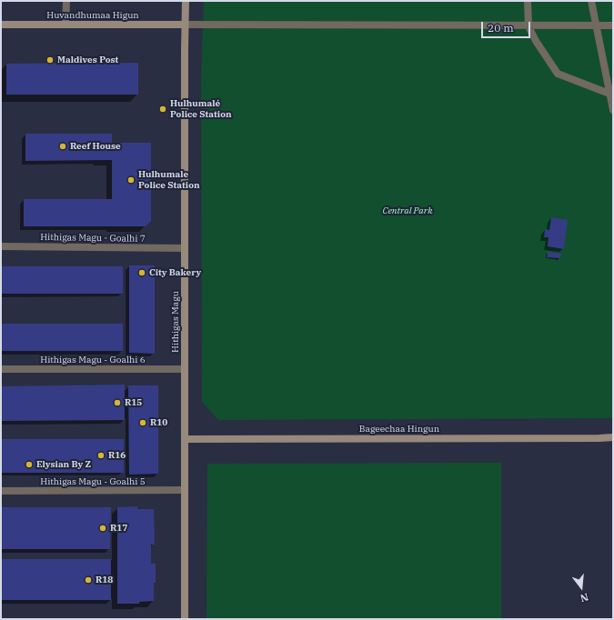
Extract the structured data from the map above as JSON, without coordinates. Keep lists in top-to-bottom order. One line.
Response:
{"streets":{"street":["Huvandhumaa Higun","Hithigas Magu - Goalhi 7","Hithigas Magu","Hithigas Magu - Goalhi 6","Bageechaa Hingun","Hithigas Magu - Goalhi 5"]},"crossings":[["Huvandhumaa Higun","Hithigas Magu"],["Hithigas Magu - Goalhi 7","Hithigas Magu"],["Hithigas Magu","Hithigas Magu - Goalhi 6"],["Hithigas Magu","Bageechaa Hingun"],["Hithigas Magu","Hithigas Magu - Goalhi 5"]],"parks":["Central Park"],"places":["Maldives Post","Hulhumalé Police Station","Reef House","Hulhumale Police Station","City Bakery","R15","R10","R16","Elysian By Z","R17","R18"],"scale_bar":"20 m","north":"bottom"}
